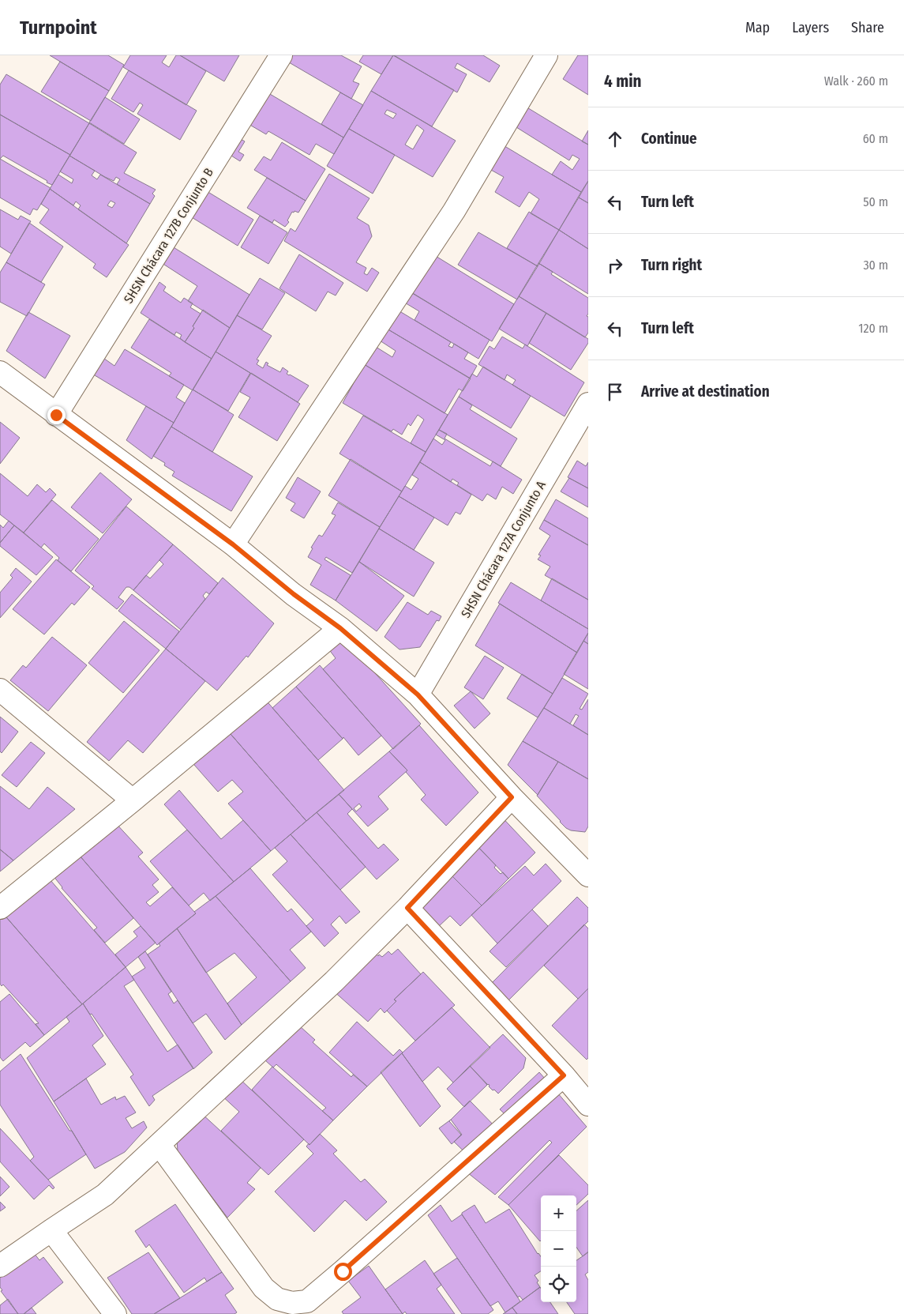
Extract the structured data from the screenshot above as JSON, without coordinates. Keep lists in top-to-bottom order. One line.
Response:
{"streets":{"street":["SHSN Chácara 127B Conjunto B","SHSN Chácara 127A Conjunto A"]},"page":{"header":"Turnpoint","nav":["Map","Layers","Share"],"heading":["4 min","Walk · 260 m"],"list":[["Continue","60 m"],["Turn left","50 m"],["Turn right","30 m"],["Turn left","120 m"],"Arrive at destination"],"map_buttons":["+","−"]}}
